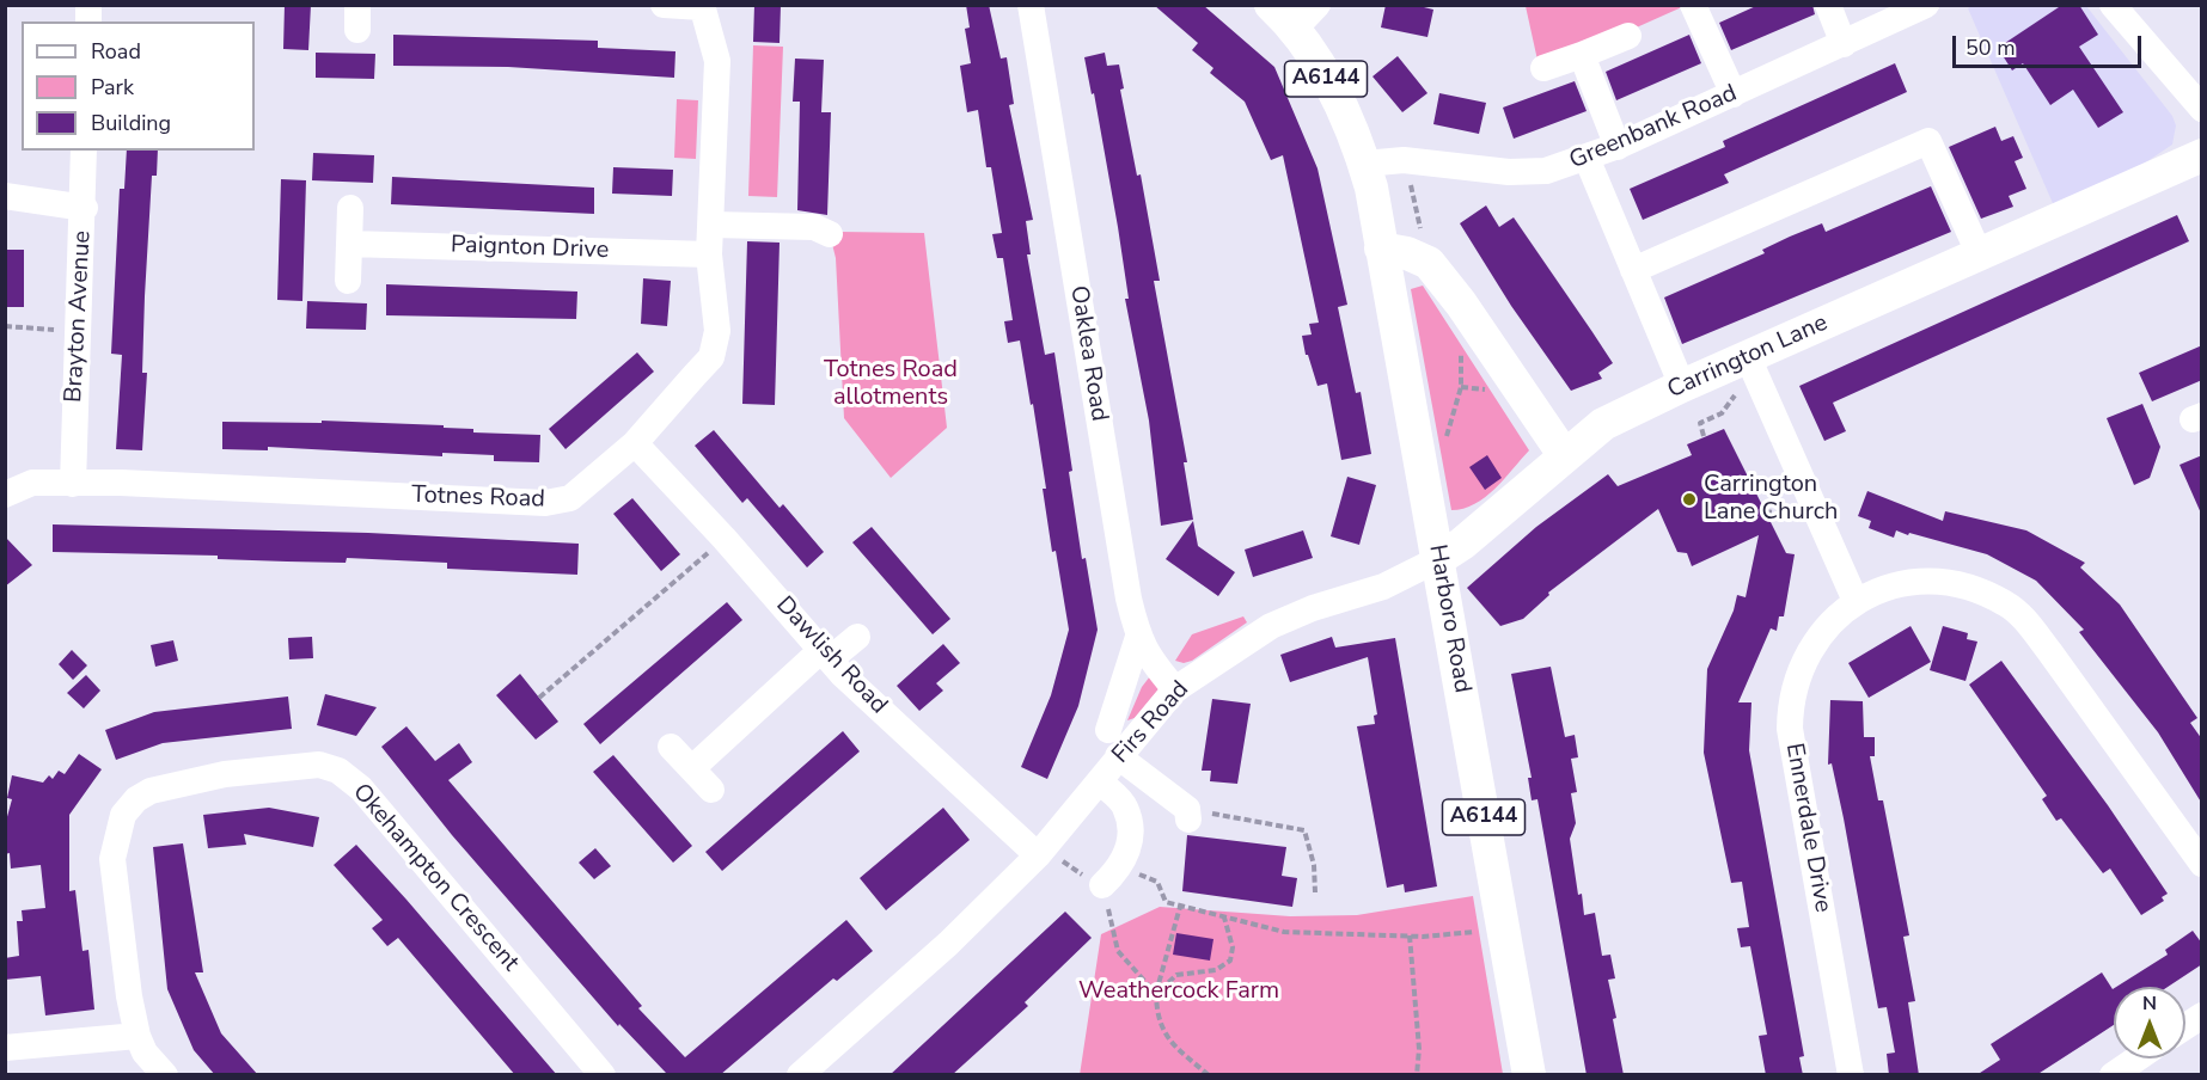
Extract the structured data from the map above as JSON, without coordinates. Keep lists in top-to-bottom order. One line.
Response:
{"streets":{"main road":["A6144","Carrington Lane","Harboro Road","Firs Road"],"street":["Greenbank Road","Paignton Drive","Brayton Avenue","Oaklea Road","Totnes Road","Dawlish Road","Ennerdale Drive","Okehampton Crescent"]},"crossings":[["A6144","Greenbank Road"],["A6144","Harboro Road"],["Greenbank Road","Harboro Road"],["Paignton Drive","Totnes Road"],["Brayton Avenue","Totnes Road"],["Oaklea Road","Firs Road"],["Carrington Lane","Firs Road"],["Totnes Road","Dawlish Road"],["Harboro Road","Firs Road"],["Dawlish Road","Firs Road"]],"parks":["Totnes Road allotments","Weathercock Farm"],"places":["Carrington Lane Church"],"legend":["Road","Park","Building"],"scale_bar":"50 m","north":"top"}
